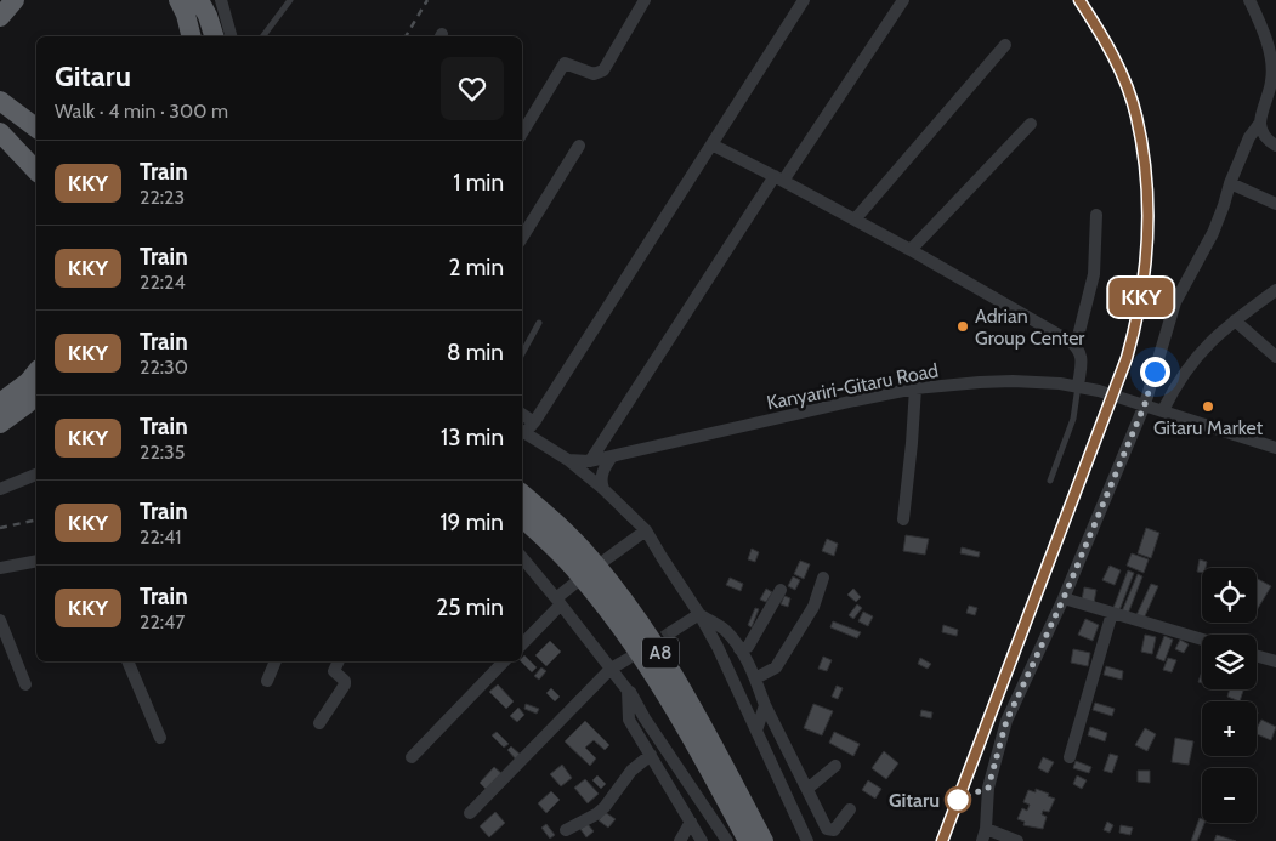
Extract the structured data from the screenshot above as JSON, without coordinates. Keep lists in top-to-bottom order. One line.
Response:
{"streets":{"highway":["A8"],"street":["Kanyariri-Gitaru Road"]},"places":["Adrian Group Center","Gitaru Market","Gitaru"],"page":{"on_map":"KKY","heading":["Gitaru","Walk · 4 min · 300 m"],"list":[{"mark":"KKY","name":"Train","note":"22:23","value":"1 min"},{"mark":"KKY","name":"Train","note":"22:24","value":"2 min"},{"mark":"KKY","name":"Train","note":"22:30","value":"8 min"},{"mark":"KKY","name":"Train","note":"22:35","value":"13 min"},{"mark":"KKY","name":"Train","note":"22:41","value":"19 min"},{"mark":"KKY","name":"Train","note":"22:47","value":"25 min"}],"map_buttons":["+","−"]}}
